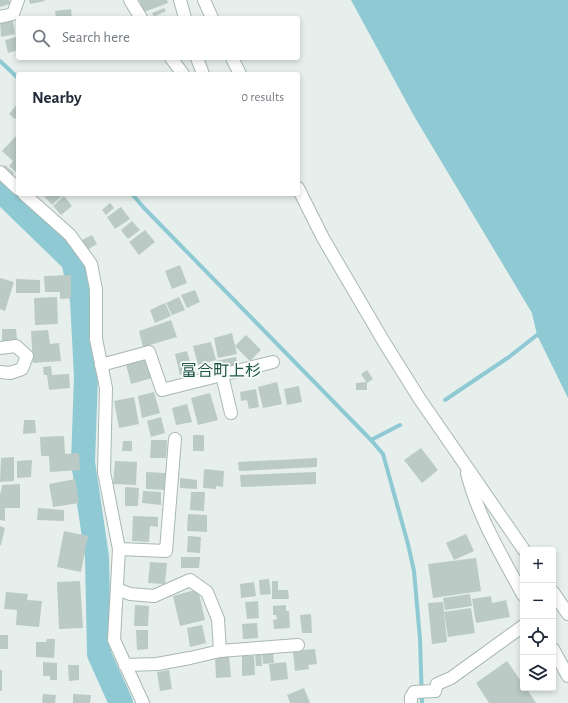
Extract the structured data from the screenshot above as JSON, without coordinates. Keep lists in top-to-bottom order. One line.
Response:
{"districts":["富合町上杉"],"page":{"search":"Search here","heading":["Nearby","0 results"],"map_buttons":["+","−"]}}
